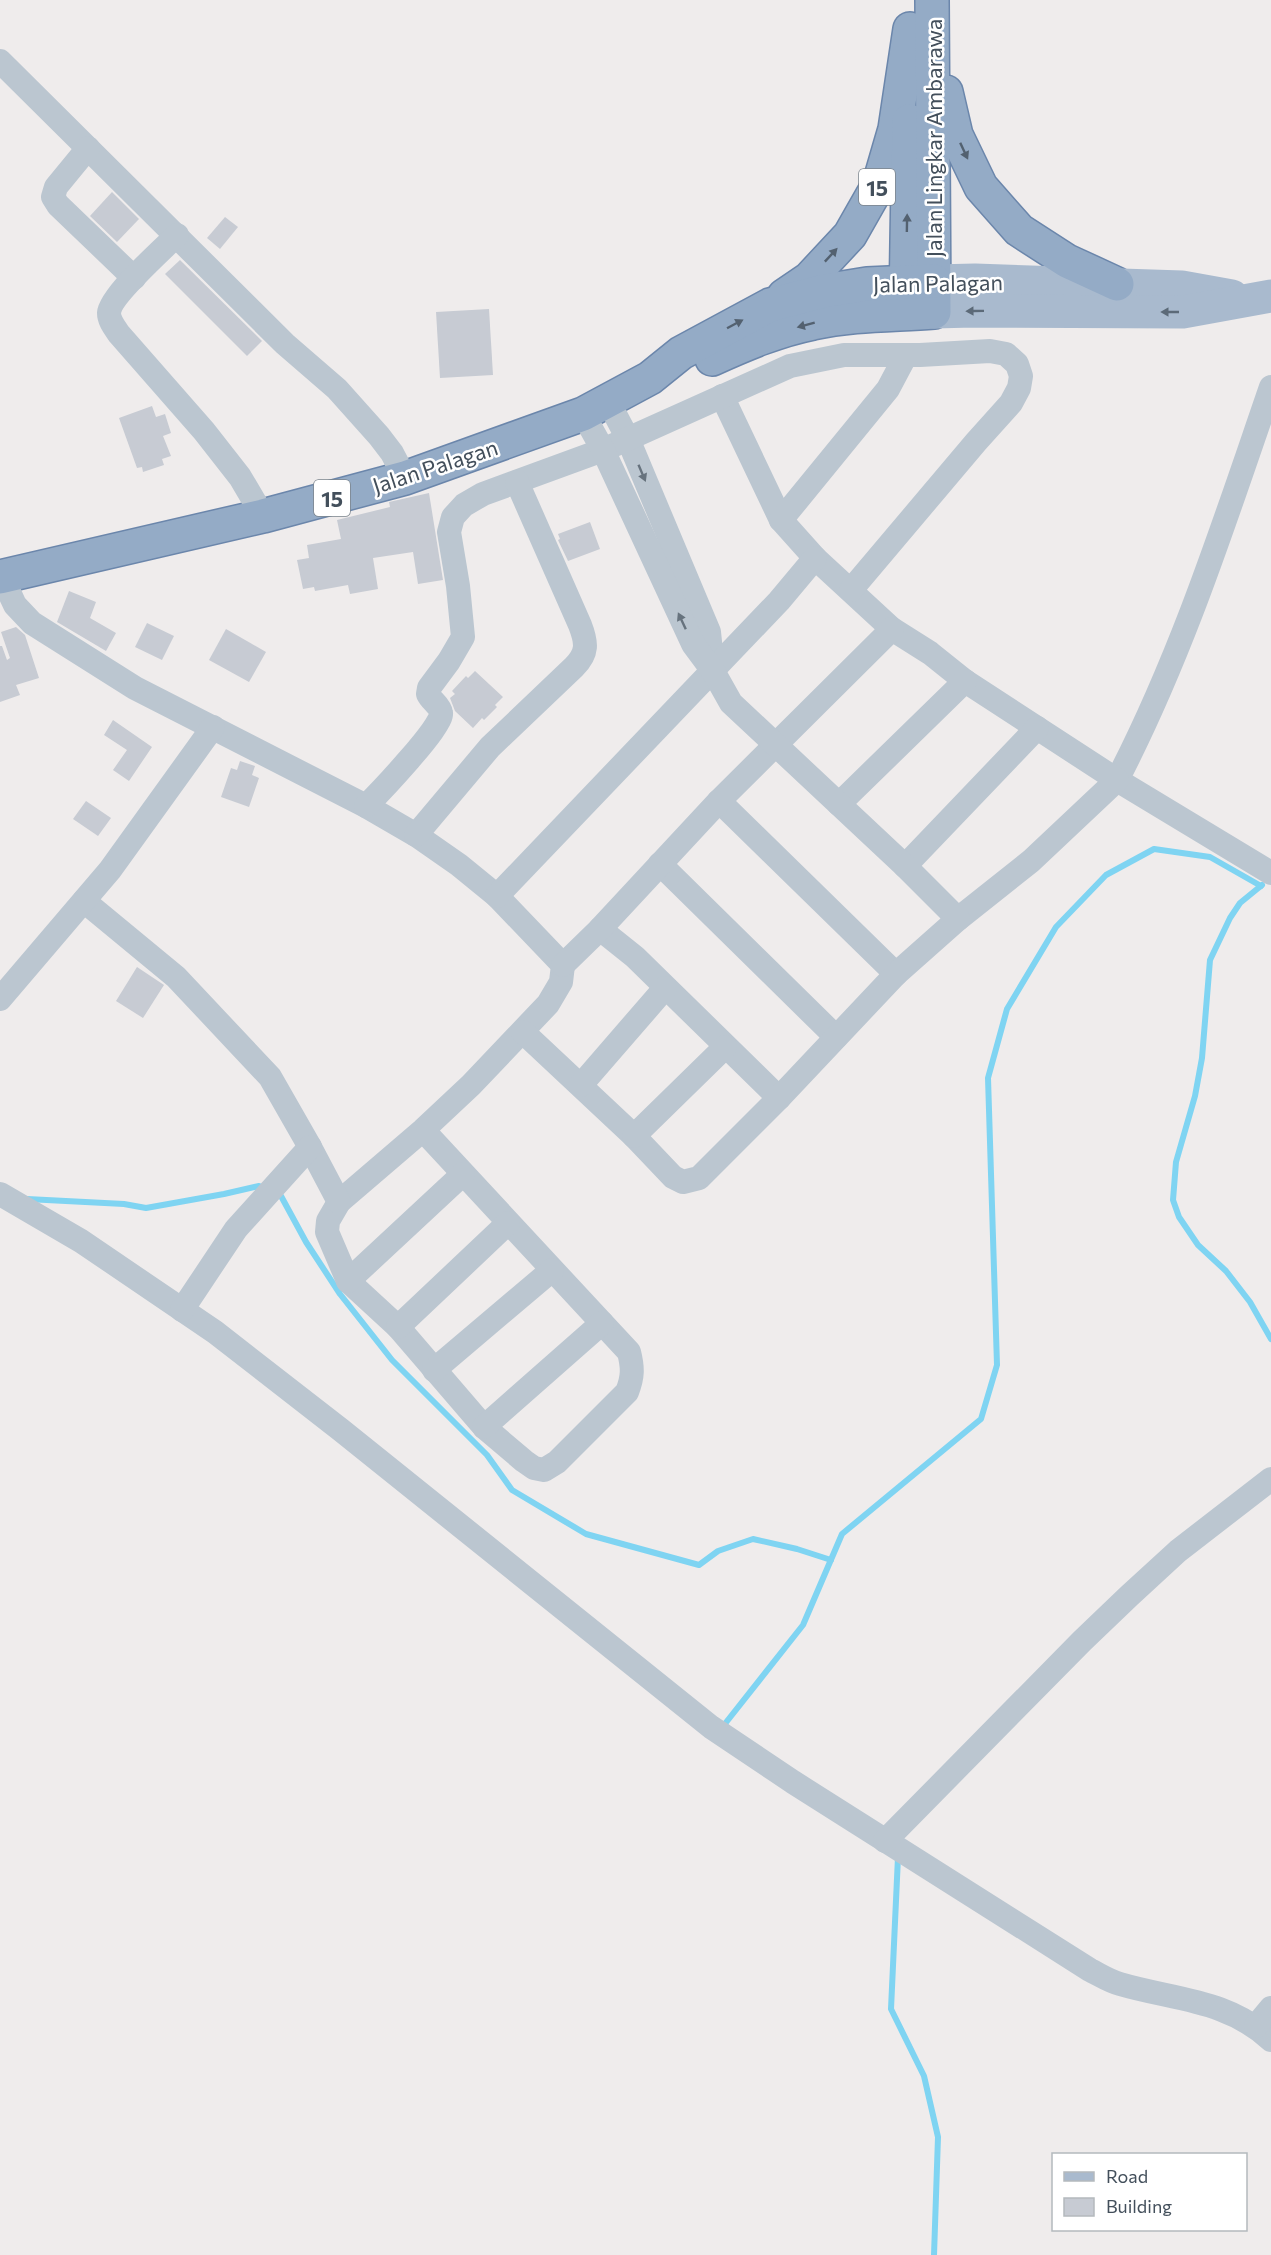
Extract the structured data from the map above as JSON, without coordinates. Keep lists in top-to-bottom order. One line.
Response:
{"streets":{"highway":["Jalan Lingkar Ambarawa","15","Jalan Palagan"]},"crossings":[["Jalan Lingkar Ambarawa","15"],["Jalan Lingkar Ambarawa","Jalan Palagan"],["15","Jalan Palagan"]],"legend":["Road","Building"]}
